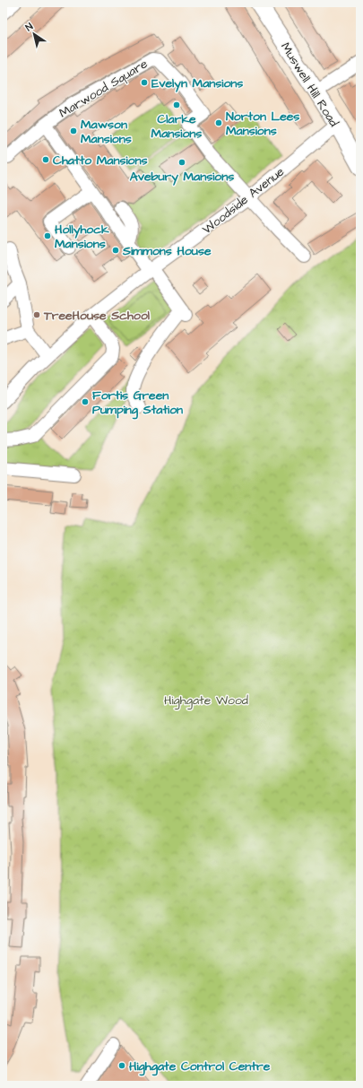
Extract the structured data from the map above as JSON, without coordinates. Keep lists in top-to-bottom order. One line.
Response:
{"streets":{"main road":["Muswell Hill Road"],"street":["Marwood Square","Woodside Avenue"]},"crossings":[["Muswell Hill Road","Woodside Avenue"],["Marwood Square","Woodside Avenue"]],"parks":["Highgate Wood"],"places":["Evelyn Mansions","Clarke Mansions","Norton Lees Mansions","Mawson Mansions","Chatto Mansions","Avebury Mansions","Hollyhock Mansions","Simmons House","TreeHouse School","Fortis Green Pumping Station","Highgate Control Centre"],"north":"top left"}
